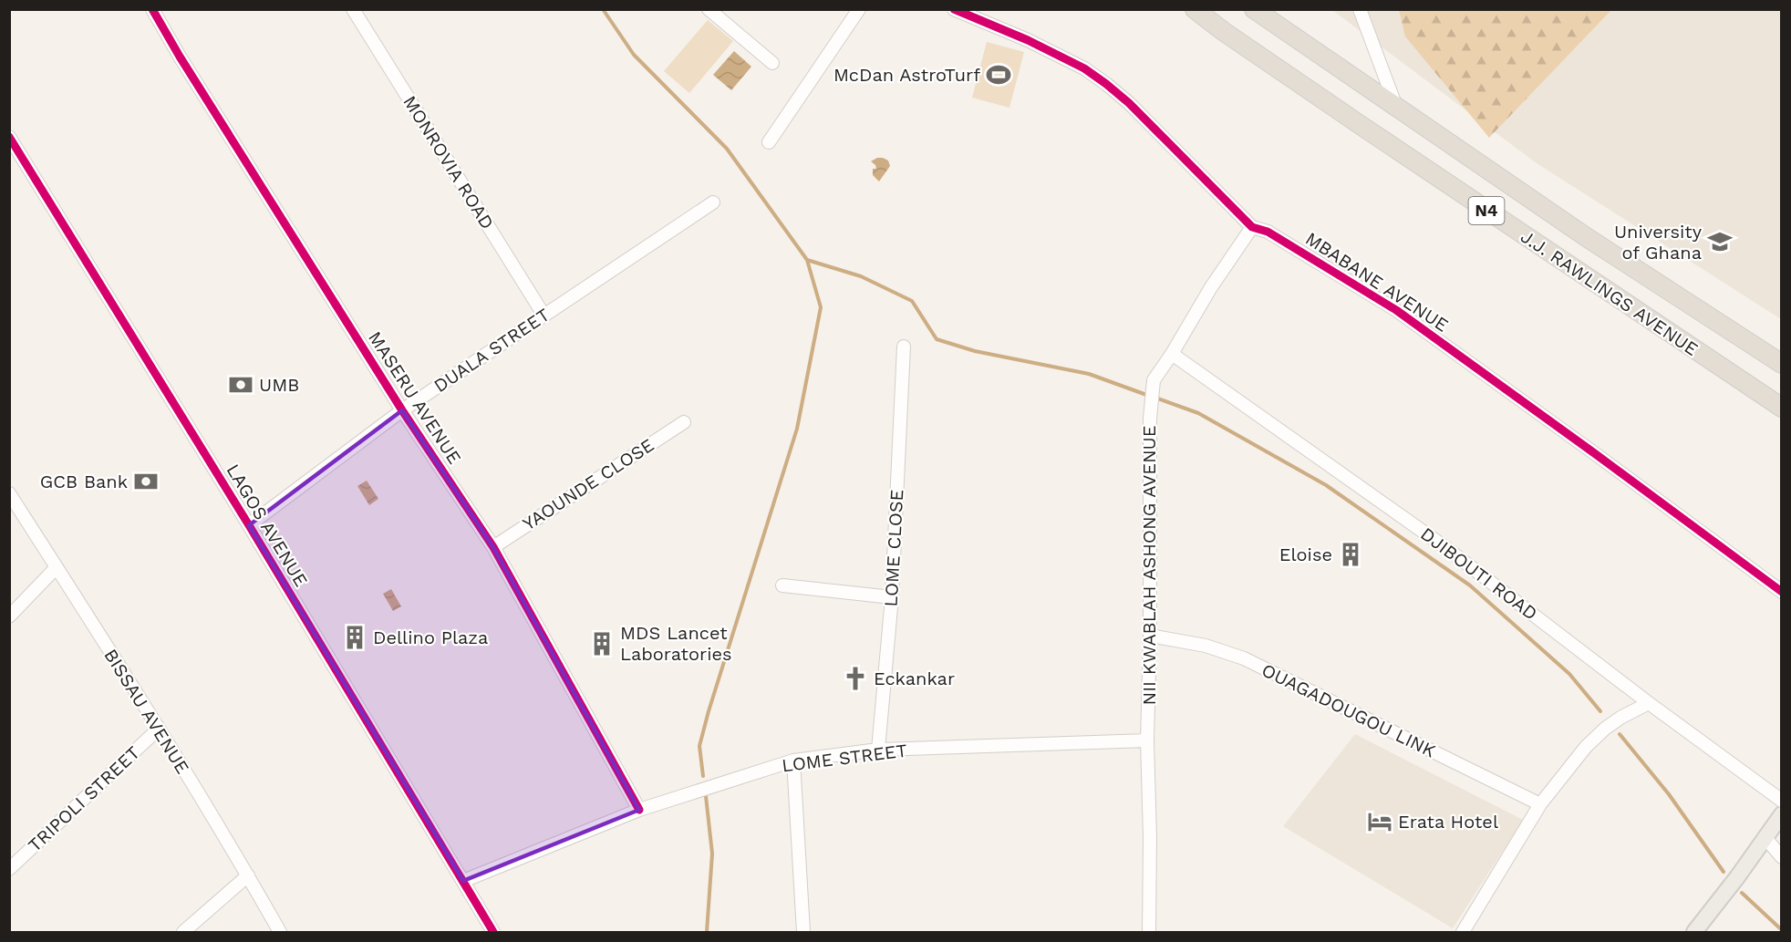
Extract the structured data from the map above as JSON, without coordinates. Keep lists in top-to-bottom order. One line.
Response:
{"streets":{"highway":["N4","J.J. RAWLINGS AVENUE"],"street":["MONROVIA ROAD","MBABANE AVENUE","DUALA STREET","MASERU AVENUE","YAOUNDE CLOSE","LAGOS AVENUE","LOME CLOSE","NII KWABLAH ASHONG AVENUE","DJIBOUTI ROAD","OUAGADOUGOU LINK","BISSAU AVENUE","LOME STREET","TRIPOLI STREET"]},"crossings":[["MONROVIA ROAD","DUALA STREET"],["MBABANE AVENUE","NII KWABLAH ASHONG AVENUE"],["DUALA STREET","MASERU AVENUE"],["DUALA STREET","LAGOS AVENUE"],["MASERU AVENUE","YAOUNDE CLOSE"],["MASERU AVENUE","LOME STREET"],["LAGOS AVENUE","LOME STREET"],["LOME CLOSE","LOME STREET"],["NII KWABLAH ASHONG AVENUE","DJIBOUTI ROAD"],["NII KWABLAH ASHONG AVENUE","OUAGADOUGOU LINK"],["NII KWABLAH ASHONG AVENUE","LOME STREET"],["BISSAU AVENUE","TRIPOLI STREET"]],"places":{"sports":["McDan AstroTurf"],"school or university":["University of Ghana"],"bank":["UMB","GCB Bank"],"building":["Eloise","Dellino Plaza","MDS Lancet Laboratories"],"church":["Eckankar"],"hotel":["Erata Hotel"]}}
